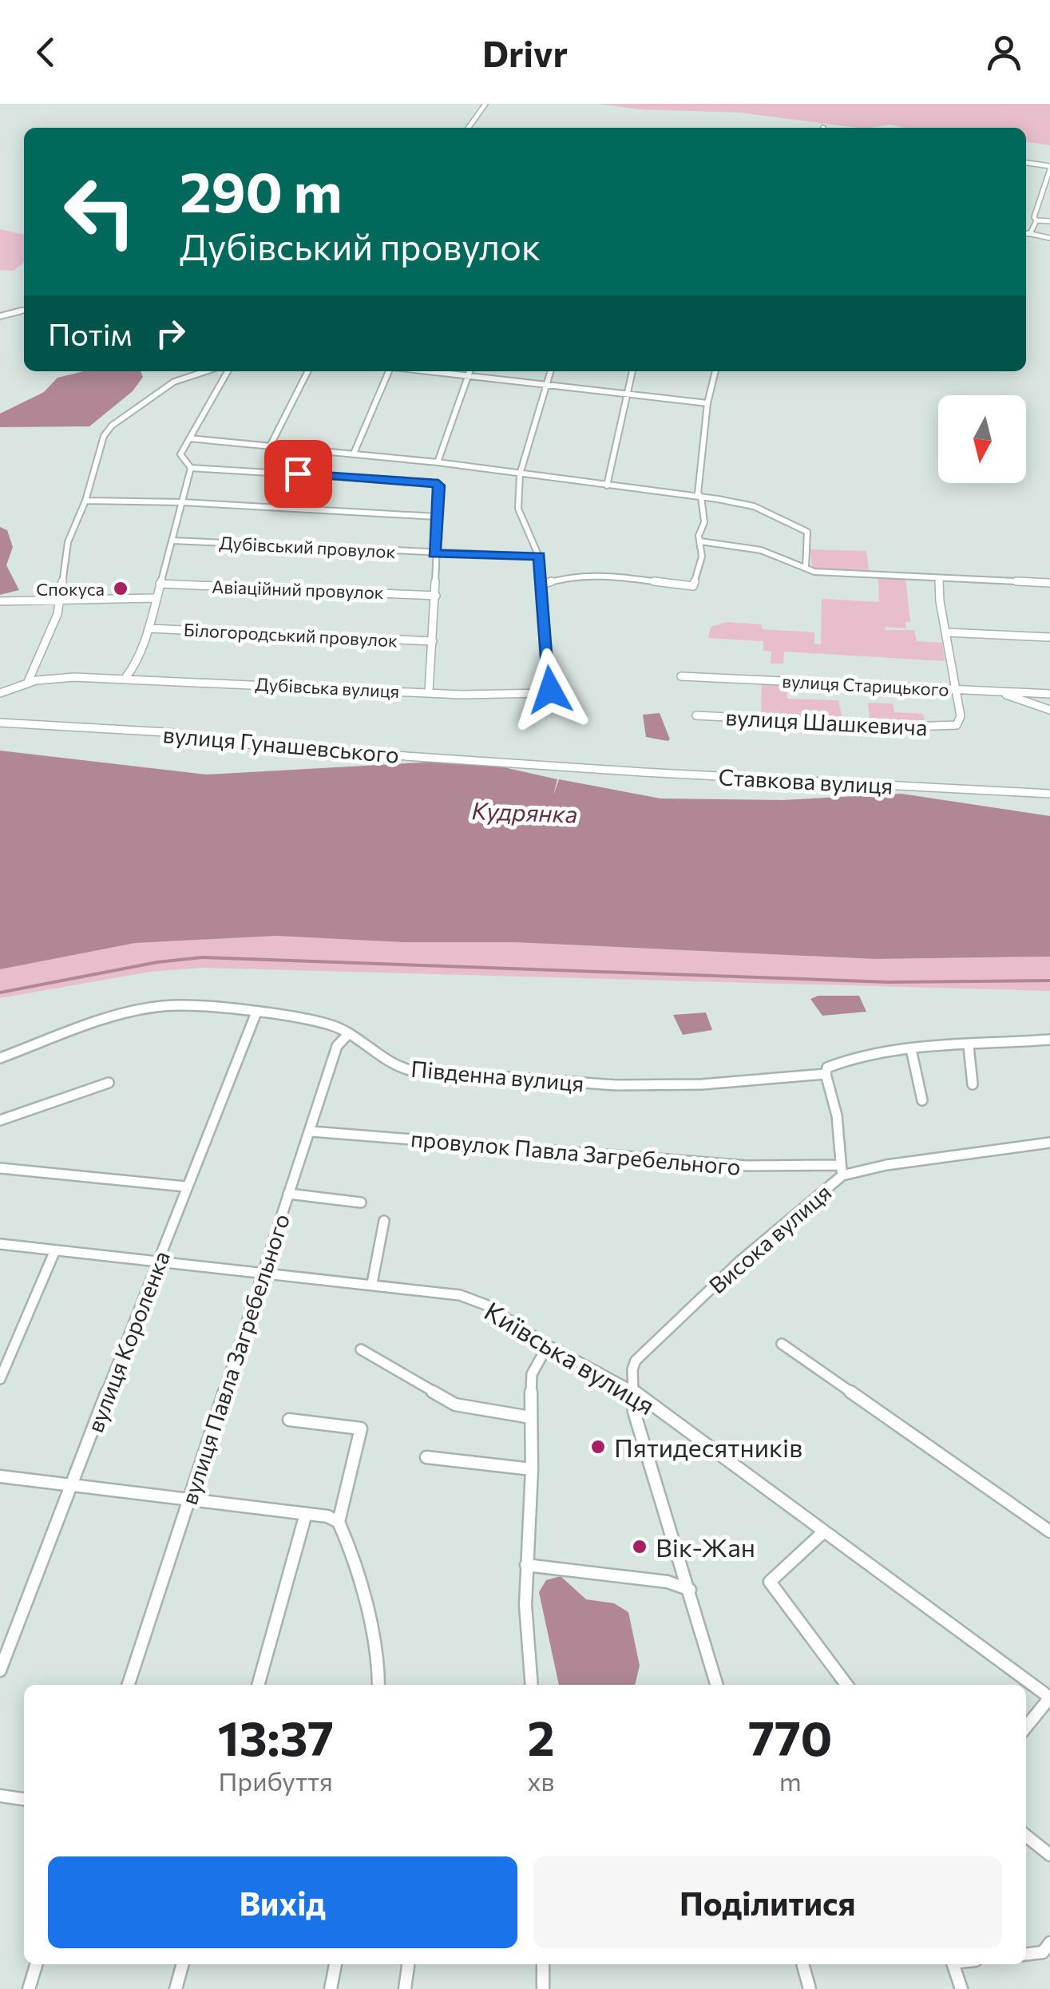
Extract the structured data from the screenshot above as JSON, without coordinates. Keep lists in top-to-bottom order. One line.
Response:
{"streets":{"street":["Дубівський провулок","Авіаційний провулок","Білогородський провулок","вулиця Старицького","Дубівська вулиця","вулиця Шашкевича","вулиця Гунашевського","Ставкова вулиця","Південна вулиця","провулок Павла Загребельного","Висока вулиця","вулиця Короленка","Київська вулиця","вулиця Павла Загребельного"]},"crossings":[["вулиця Старицького","вулиця Шашкевича"],["вулиця Гунашевського","Ставкова вулиця"],["Південна вулиця","вулиця Короленка"],["Південна вулиця","вулиця Павла Загребельного"],["провулок Павла Загребельного","Висока вулиця"],["провулок Павла Загребельного","вулиця Павла Загребельного"],["Висока вулиця","Київська вулиця"],["вулиця Короленка","Київська вулиця"],["Київська вулиця","вулиця Павла Загребельного"]],"water":["Кудрянка"],"places":["Спокуса","Пятидесятників","Вік-Жан"],"north":"bottom","page":{"header":"Drivr","turn":["290 m","Дубівський провулок"],"then":"Потім","eta":["13:37","Прибуття","2","хв","770","m"],"buttons":["Вихід","Поділитися"]}}
